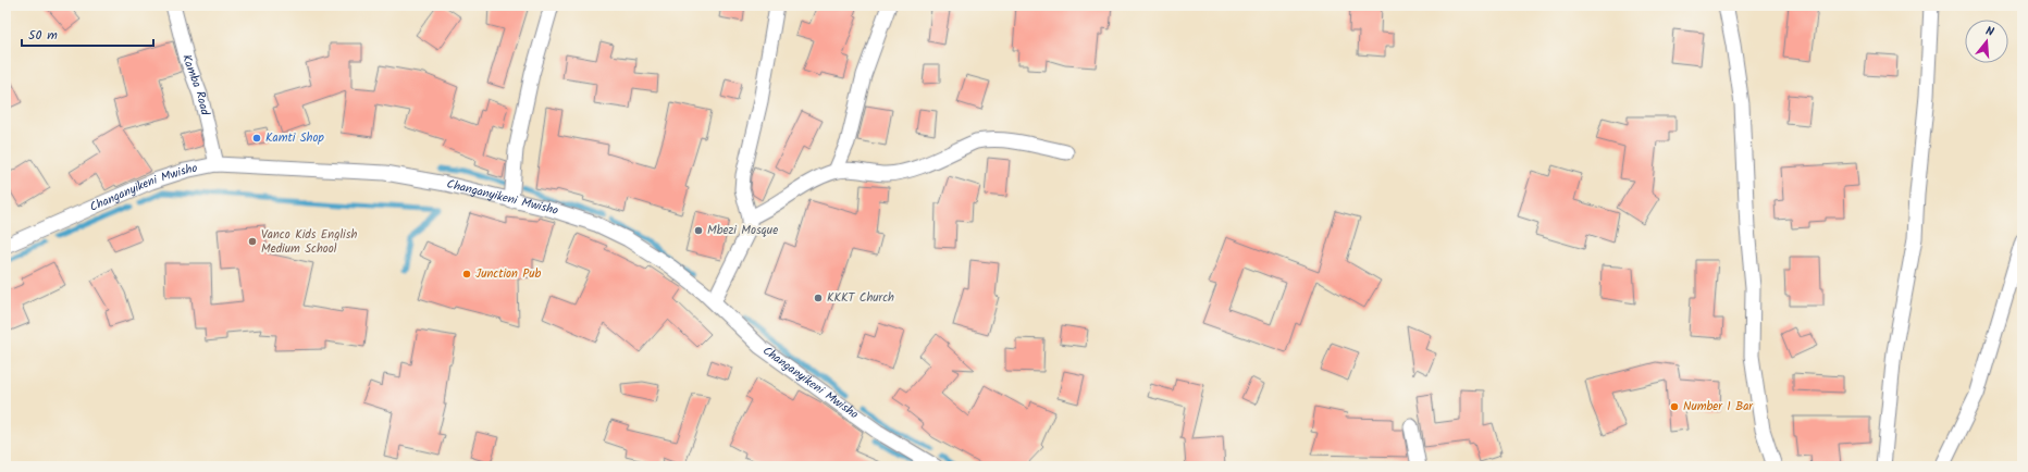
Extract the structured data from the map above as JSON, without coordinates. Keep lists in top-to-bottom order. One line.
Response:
{"streets":{"street":["Kamba Road","Changanyikeni Mwisho"]},"crossings":[["Kamba Road","Changanyikeni Mwisho"]],"places":["Kamti Shop","Mbezi Mosque","Vanco Kids English Medium School","Junction Pub","KKKT Church","Number 1 Bar"],"scale_bar":"50 m","north":"top"}
